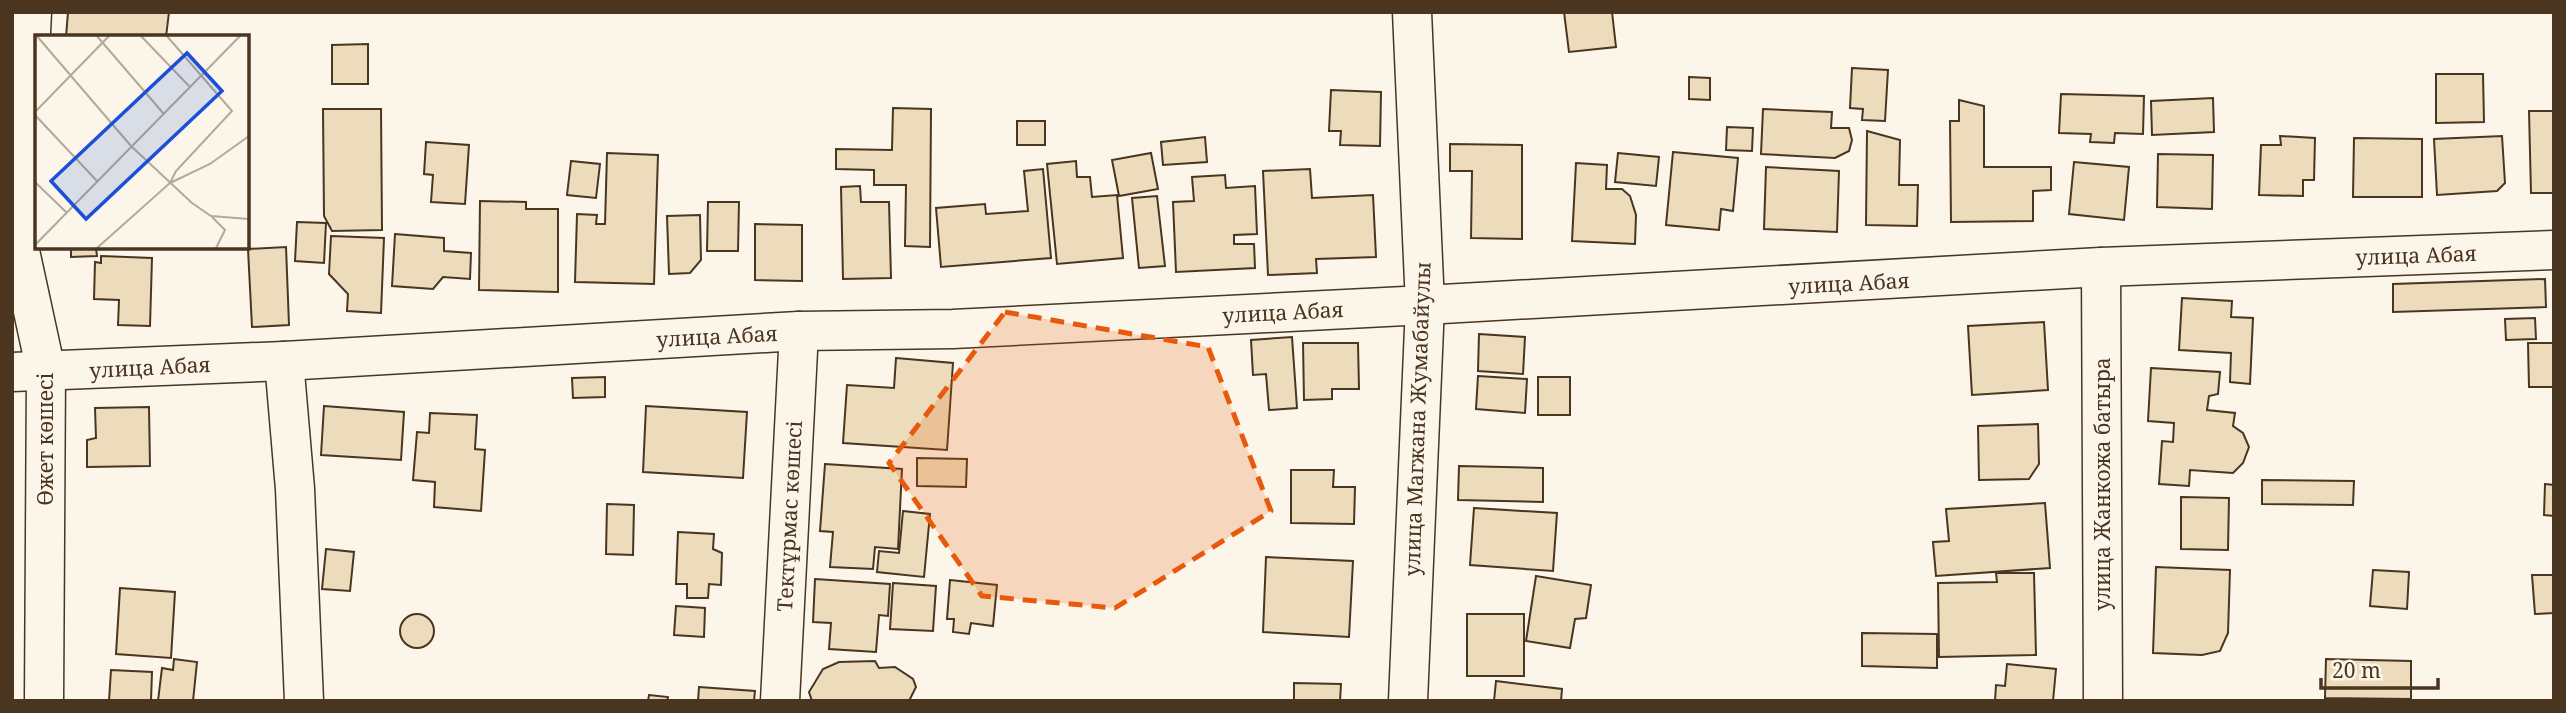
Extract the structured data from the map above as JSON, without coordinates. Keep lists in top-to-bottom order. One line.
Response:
{"streets":{"street":["улица Абая","улица Магжана Жумабайулы","Өжет көшесі","улица Жанкожа батыра","Тектұрмас көшесі"]},"crossings":[["улица Абая","улица Магжана Жумабайулы"],["улица Абая","Өжет көшесі"],["улица Абая","улица Жанкожа батыра"],["улица Абая","Тектұрмас көшесі"]],"scale_bar":"20 m"}
